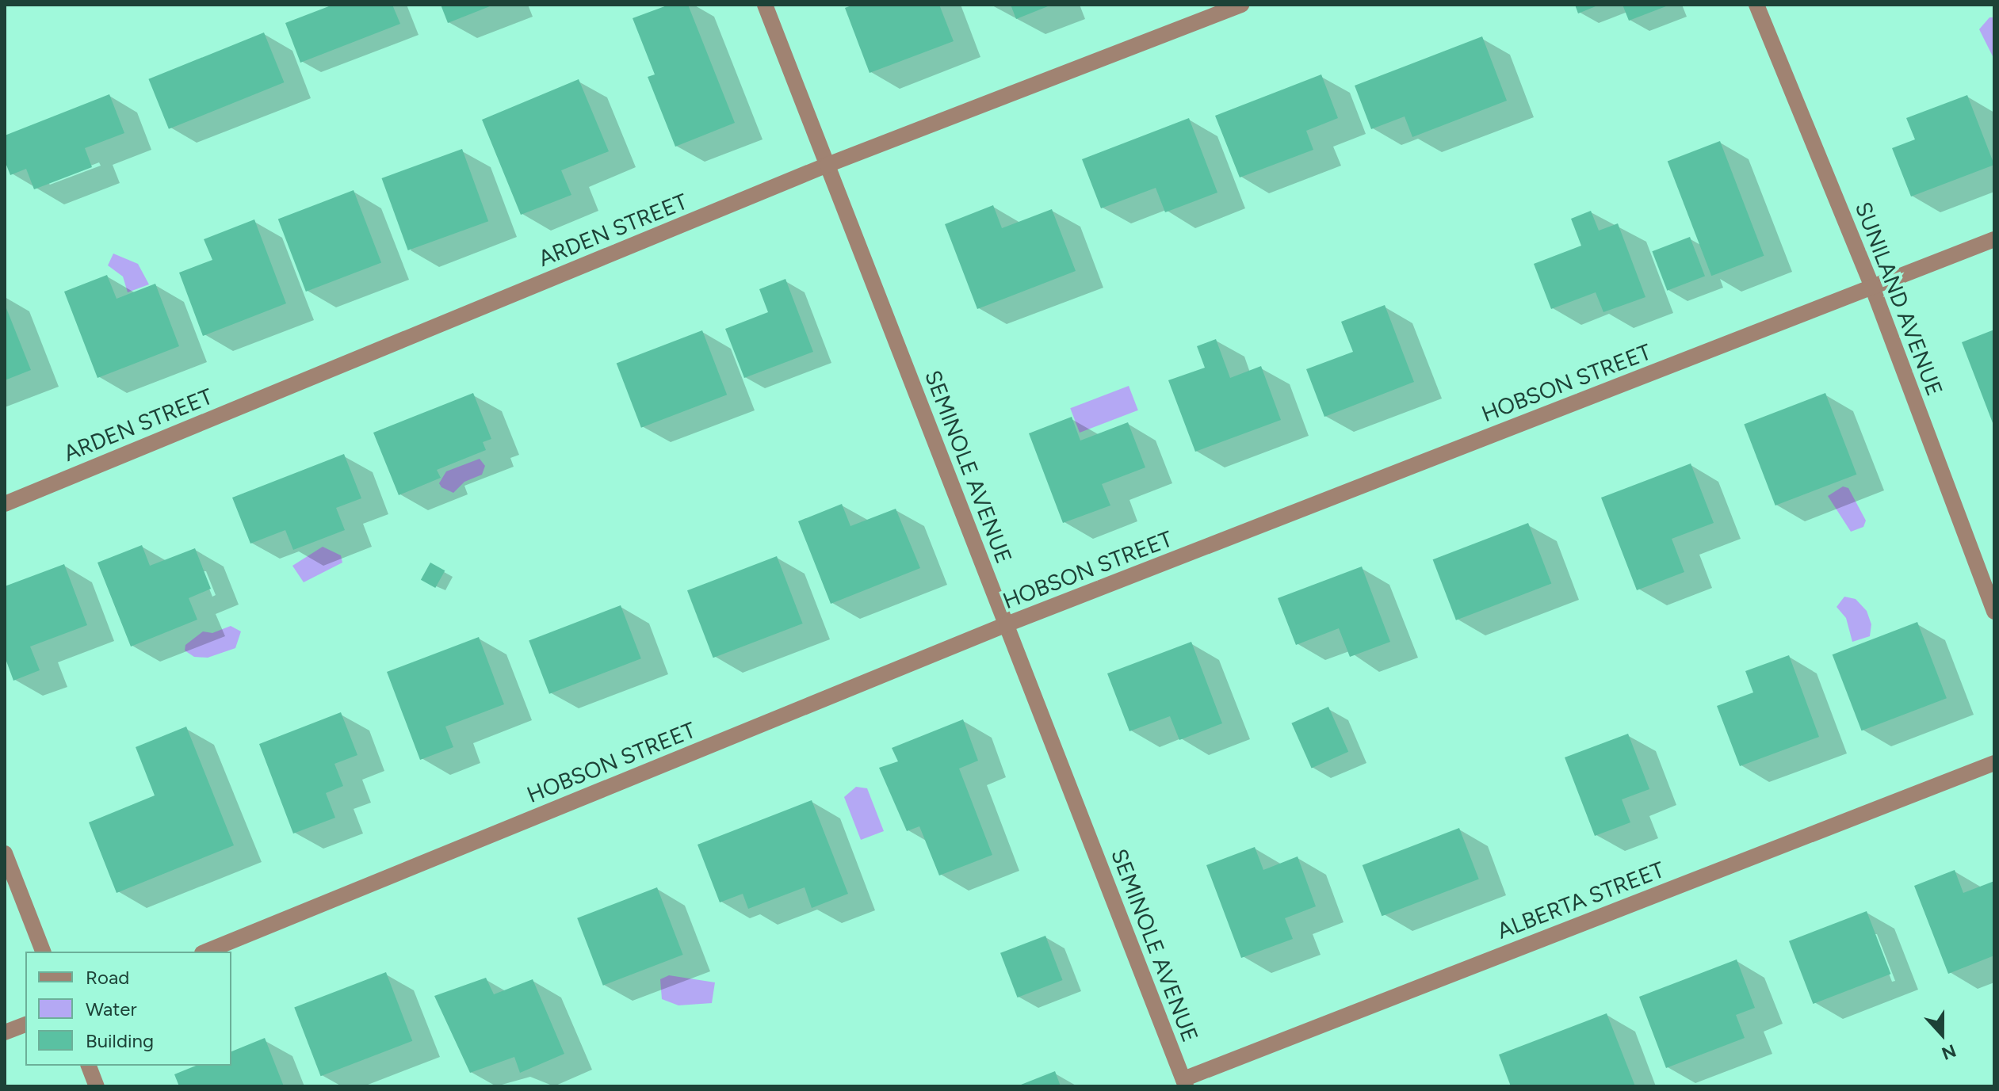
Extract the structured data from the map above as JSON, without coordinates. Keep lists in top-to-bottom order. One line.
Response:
{"streets":{"street":["ARDEN STREET","SUNILAND AVENUE","HOBSON STREET","SEMINOLE AVENUE","ALBERTA STREET"]},"crossings":[["ARDEN STREET","SEMINOLE AVENUE"],["SUNILAND AVENUE","HOBSON STREET"],["HOBSON STREET","SEMINOLE AVENUE"],["SEMINOLE AVENUE","ALBERTA STREET"]],"legend":["Road","Water","Building"],"north":"bottom"}
